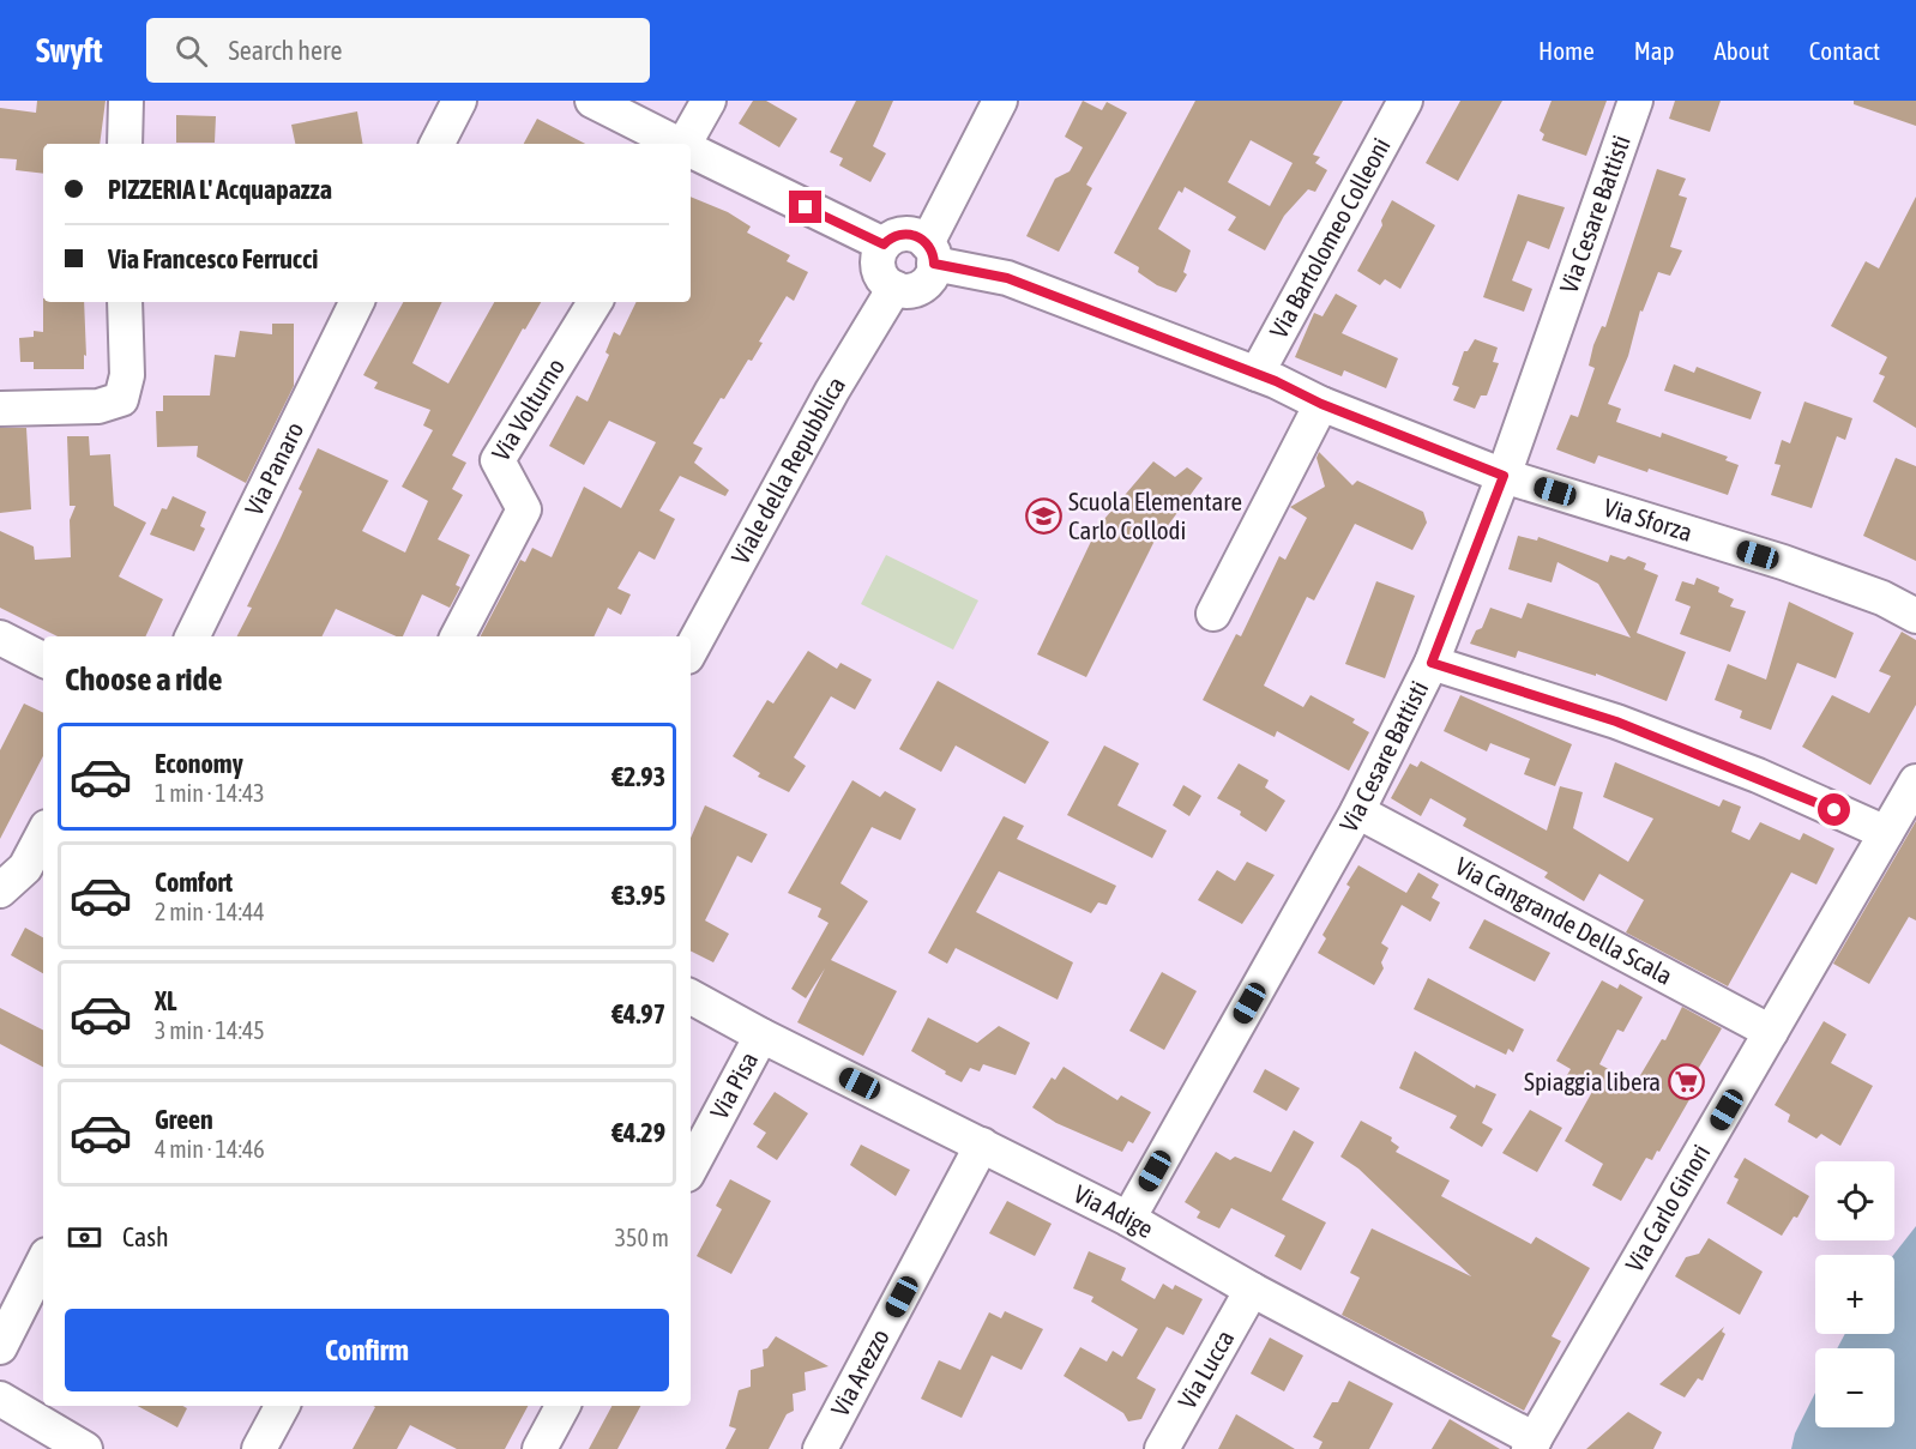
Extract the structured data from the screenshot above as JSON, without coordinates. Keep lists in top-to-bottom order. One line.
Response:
{"streets":{"street":["Via Cesare Battisti","Via Bartolomeo Colleoni","Via Volturno","Via Panaro","Viale della Repubblica","Via Sforza","Via Cangrande Della Scala","Via Pisa","Via Carlo Ginori","Via Adige","Via Lucca","Via Arezzo"]},"crossings":[["Via Cesare Battisti","Via Sforza"],["Via Cesare Battisti","Via Cangrande Della Scala"],["Via Cesare Battisti","Via Adige"],["Via Bartolomeo Colleoni","Via Sforza"],["Viale della Repubblica","Via Sforza"],["Via Cangrande Della Scala","Via Carlo Ginori"],["Via Pisa","Via Adige"],["Via Carlo Ginori","Via Adige"],["Via Adige","Via Lucca"],["Via Adige","Via Arezzo"]],"places":{"school or university":["Scuola Elementare Carlo Collodi"],"supermarket":["Spiaggia libera"]},"page":{"header":"Swyft","search":"Search here","nav":["Home","Map","About","Contact"],"banner":["PIZZERIA L' Acquapazza","Via Francesco Ferrucci"],"heading":"Choose a ride","list":[{"name":"Economy","note":"1 min · 14:43","value":"€2.93"},{"name":"Comfort","note":"2 min · 14:44","value":"€3.95"},{"name":"XL","note":"3 min · 14:45","value":"€4.97"},{"name":"Green","note":"4 min · 14:46","value":"€4.29"}],"map_buttons":["+","−"],"pay":["Cash","350 m"],"buttons":"Confirm"}}
